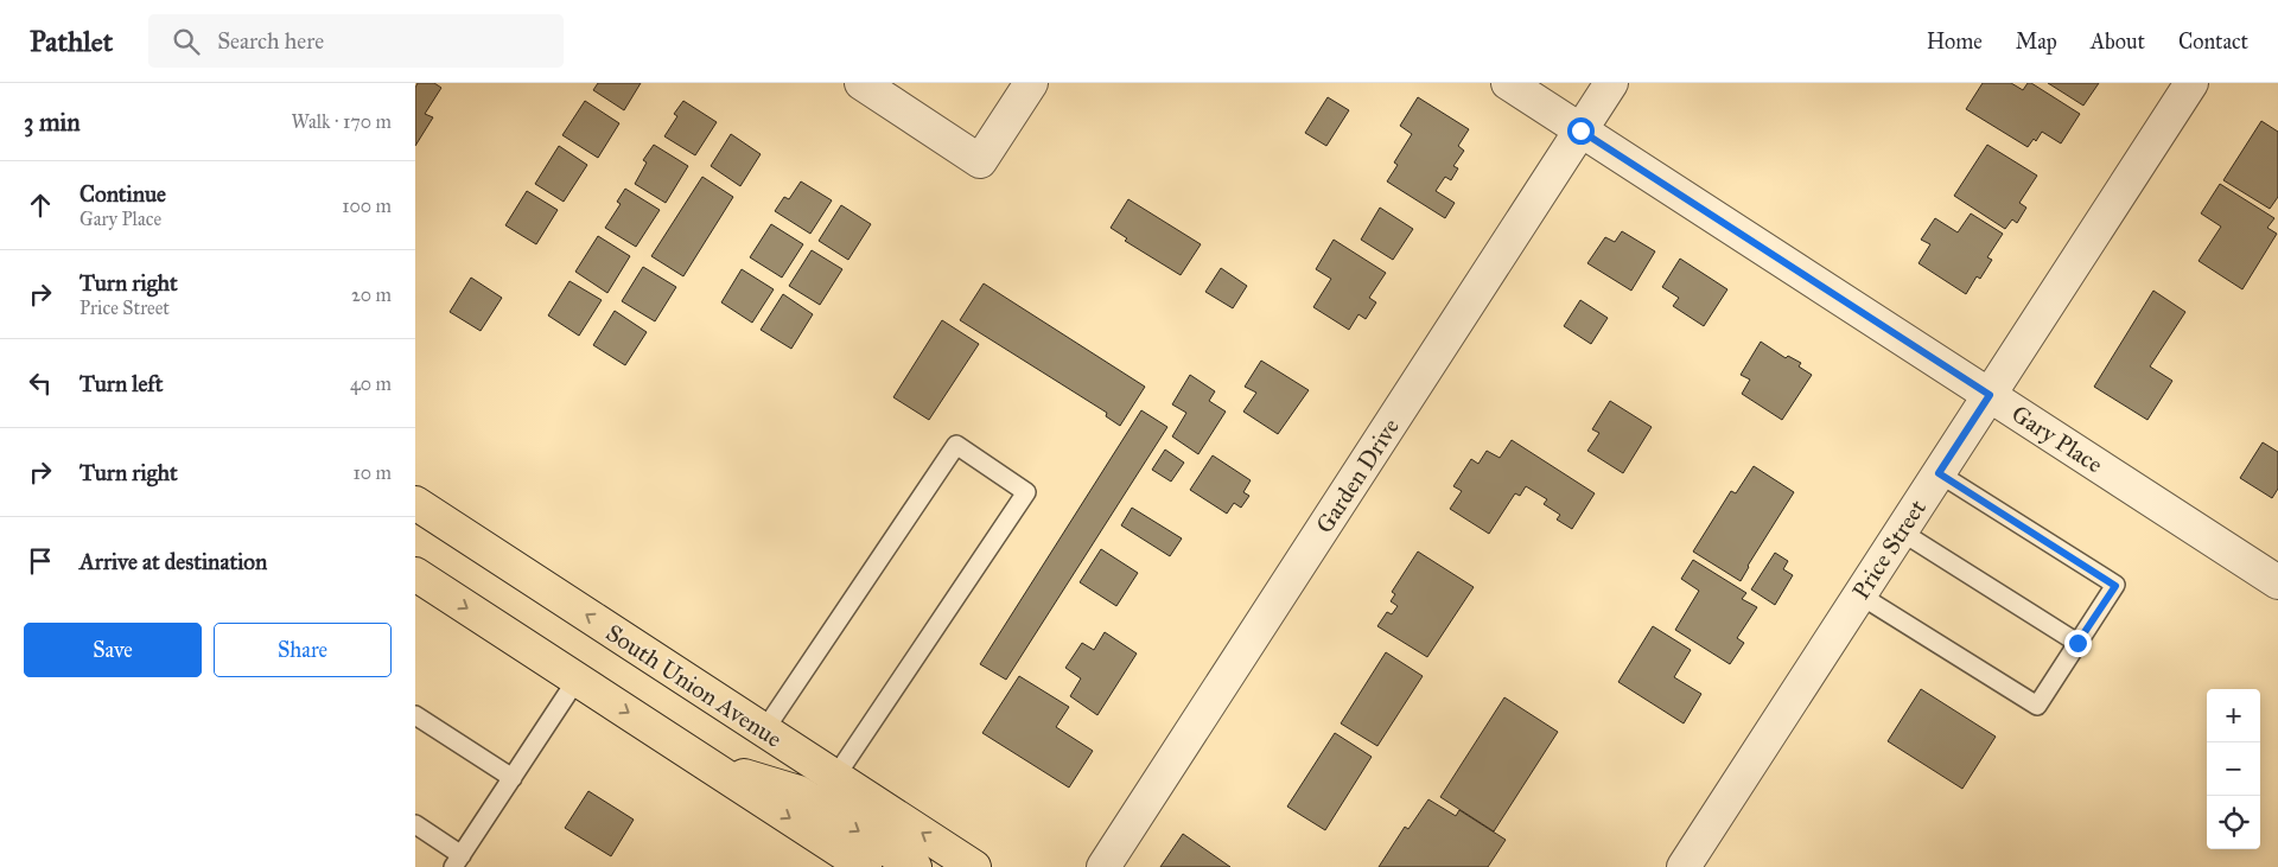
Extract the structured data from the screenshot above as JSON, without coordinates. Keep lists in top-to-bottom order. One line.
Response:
{"streets":{"main road":["South Union Avenue"],"street":["Gary Place","Garden Drive","Price Street"]},"crossings":[["Gary Place","Garden Drive"],["Gary Place","Price Street"]],"page":{"header":"Pathlet","search":"Search here","nav":["Home","Map","About","Contact"],"heading":["3 min","Walk · 170 m"],"list":[["Continue","Gary Place","100 m"],["Turn right","Price Street","20 m"],["Turn left","40 m"],["Turn right","10 m"],"Arrive at destination"],"buttons":["Save","Share"],"map_buttons":["+","−"]}}
